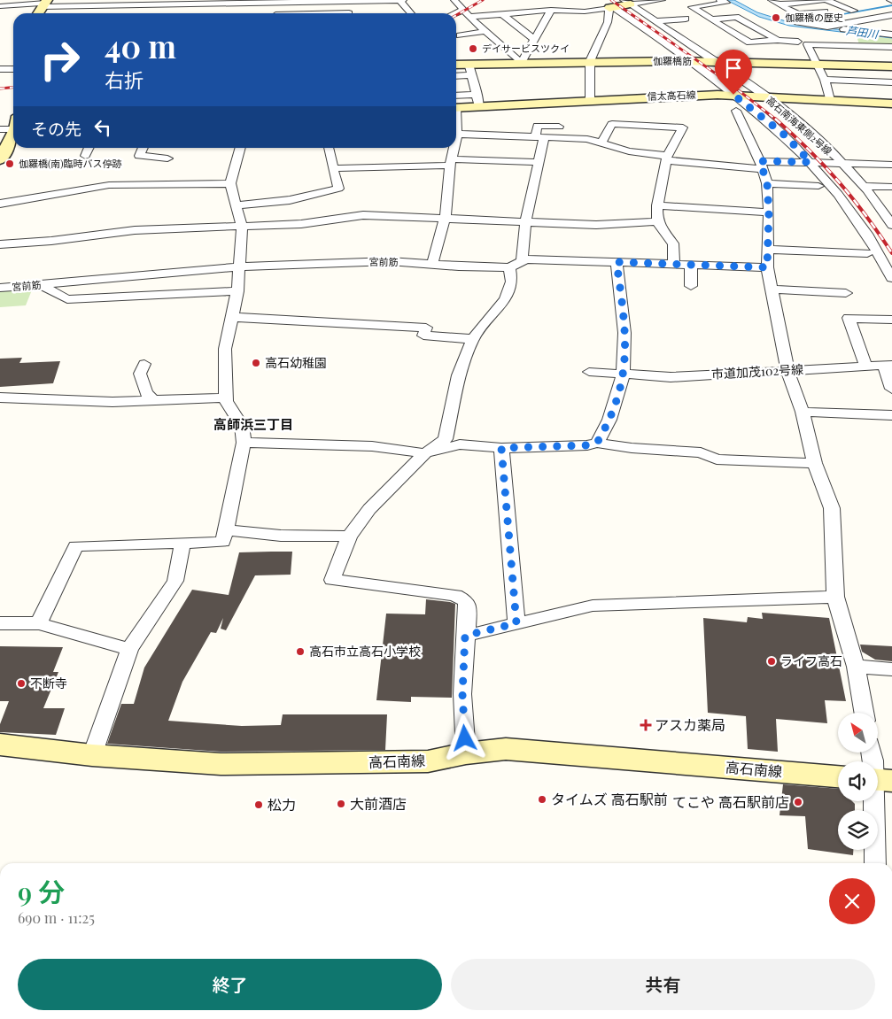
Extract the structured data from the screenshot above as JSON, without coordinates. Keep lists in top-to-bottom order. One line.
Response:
{"streets":{"street":["伽羅橋筋","信太高石線","高石南海東側2号線","宮前筋","市道加茂102号線","高石南線"]},"crossings":[["伽羅橋筋","高石南海東側2号線"],["信太高石線","高石南海東側2号線"]],"districts":["高師浜三丁目"],"water":["芦田川"],"places":{"other":["伽羅橋の歴史","デイサービスツクイ","伽羅橋(南)臨時バス停跡","高石幼稚園","高石市立高石小学校","ライフ高石","不断寺","タイムズ 高石駅前","てこや 高石駅前店","大前酒店","松力"],"health":["アスカ薬局"]},"north":"top left","page":{"turn":["40 m","右折"],"then":"その先","heading":["9 分","690 m · 11:25"],"buttons":["終了","共有"]}}
